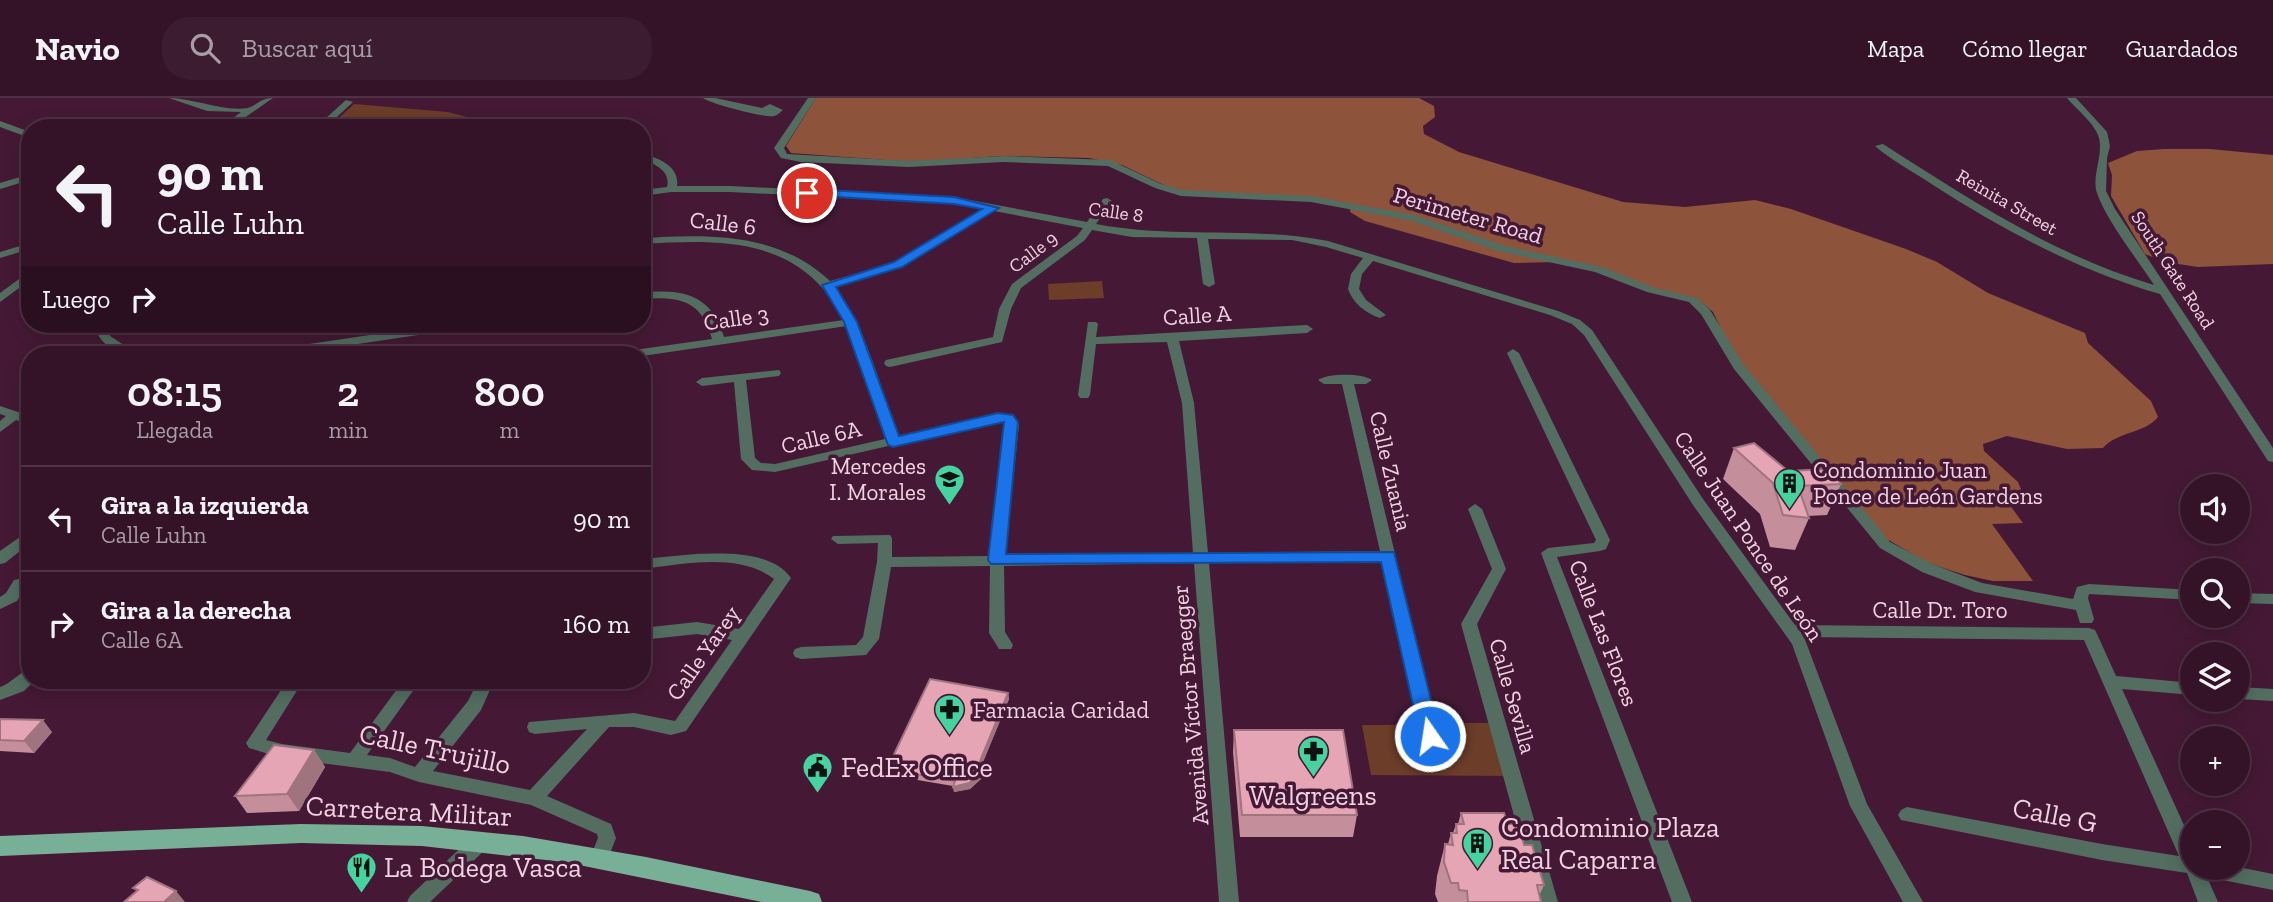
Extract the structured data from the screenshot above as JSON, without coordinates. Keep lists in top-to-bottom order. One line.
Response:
{"streets":{"main road":["Carretera Militar"],"street":["Reinita Street","Calle 8","Perimeter Road","Calle 6","Calle 9","South Gate Road","Calle A","Calle 3","Calle 6A","Calle Zuania","Calle Juan Ponce de León","Calle Dr. Toro","Calle Las Flores","Calle Yarey","Calle Sevilla","Avenida Víctor Braegger","Calle Trujillo","Calle G"]},"crossings":[["Reinita Street","South Gate Road"],["Calle 8","Calle 9"],["Calle 8","Calle Juan Ponce de León"],["Perimeter Road","Calle Dr. Toro"],["Calle 6","Calle 3"],["Calle 6","Calle 6A"],["Calle A","Avenida Víctor Braegger"],["Calle Juan Ponce de León","Calle Dr. Toro"],["Calle Trujillo","Carretera Militar"]],"places":{"school or university":["Mercedes I. Morales"],"building":["Condominio Juan Ponce de León Gardens","Condominio Plaza Real Caparra"],"pharmacy":["Farmacia Caridad","Walgreens"],"public building":["FedEx Office"],"restaurant":["La Bodega Vasca"]},"page":{"header":"Navio","search":"Buscar aquí","nav":["Mapa","Cómo llegar","Guardados"],"turn":["90 m","Calle Luhn"],"then":"Luego","eta":["08:15","Llegada","2","min","800","m"],"list":[{"name":"Gira a la izquierda","note":"Calle Luhn","value":"90 m"},{"name":"Gira a la derecha","note":"Calle 6A","value":"160 m"}],"map_buttons":["+","−"]}}
